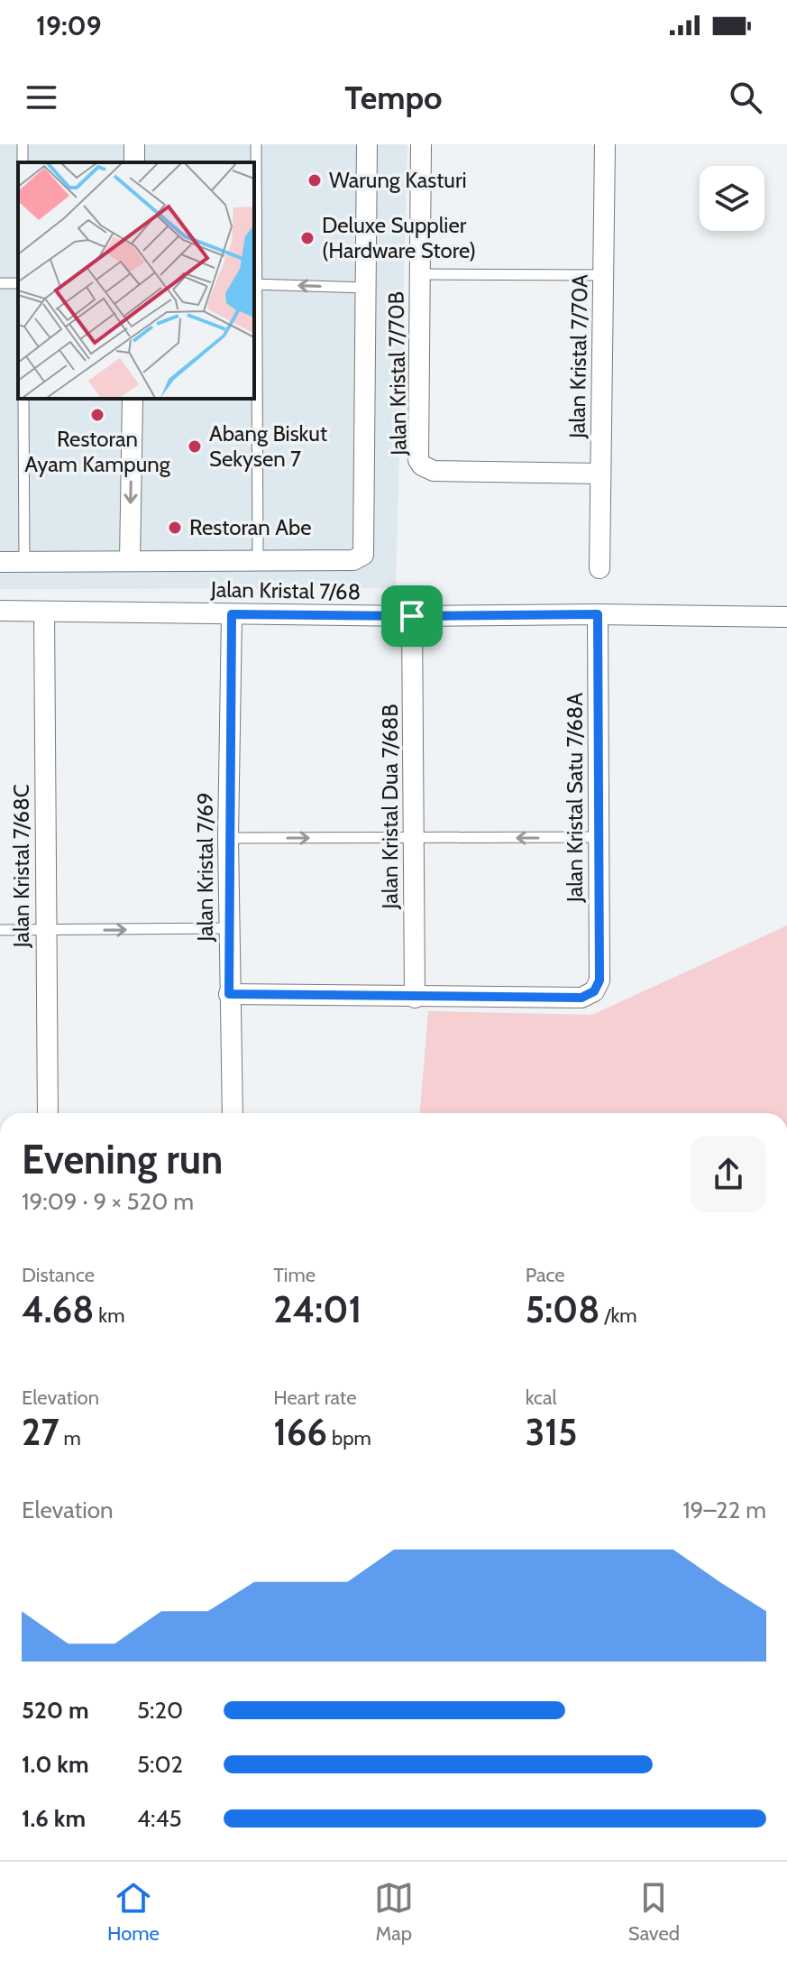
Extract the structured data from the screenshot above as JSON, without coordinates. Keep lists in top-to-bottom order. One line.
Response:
{"streets":{"street":["Jalan Kristal 7/70A","Jalan Kristal 7/70B","Jalan Kristal 7/68","Jalan Kristal Satu 7/68A","Jalan Kristal Dua 7/68B","Jalan Kristal 7/68C","Jalan Kristal 7/69"]},"crossings":[["Jalan Kristal 7/70A","Jalan Kristal 7/70B"],["Jalan Kristal 7/68","Jalan Kristal Satu 7/68A"],["Jalan Kristal 7/68","Jalan Kristal Dua 7/68B"],["Jalan Kristal 7/68","Jalan Kristal 7/68C"],["Jalan Kristal 7/68","Jalan Kristal 7/69"],["Jalan Kristal Satu 7/68A","Jalan Kristal Dua 7/68B"]],"places":["Warung Kasturi","Deluxe Supplier (Hardware Store)","Restoran Ayam Kampung","Abang Biskut Sekysen 7","Restoran Abe"],"page":{"status":"19:09","header":"Tempo","heading":["Evening run","19:09 · 9 × 520 m"],"stats":[["Distance","4.68 km"],["Time","24:01"],["Pace","5:08 /km"],["Elevation","27 m"],["Heart rate","166 bpm"],["kcal","315"]],"chart":["Elevation","19–22 m"],"list":[{"name":"520 m","note":"5:20"},{"name":"1.0 km","note":"5:02"},{"name":"1.6 km","note":"4:45"}],"tabs":["Home","Map","Saved"]}}
